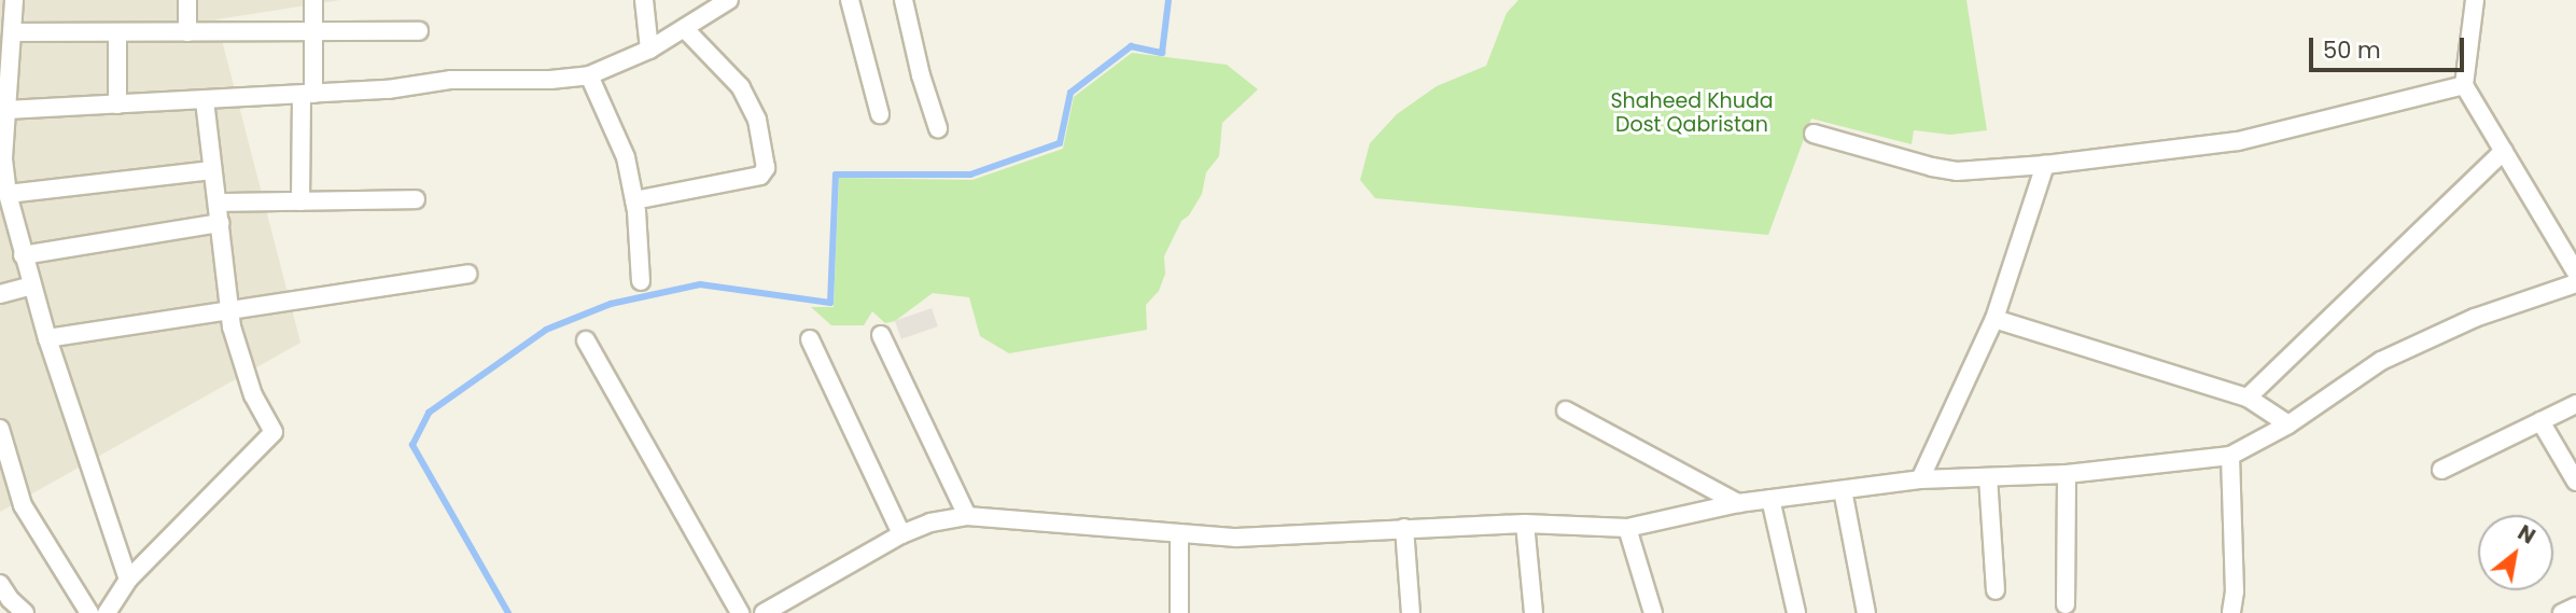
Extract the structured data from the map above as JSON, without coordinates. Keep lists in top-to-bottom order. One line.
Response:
{"parks":["Shaheed Khuda Dost Qabristan"],"scale_bar":"50 m","north":"top right"}
